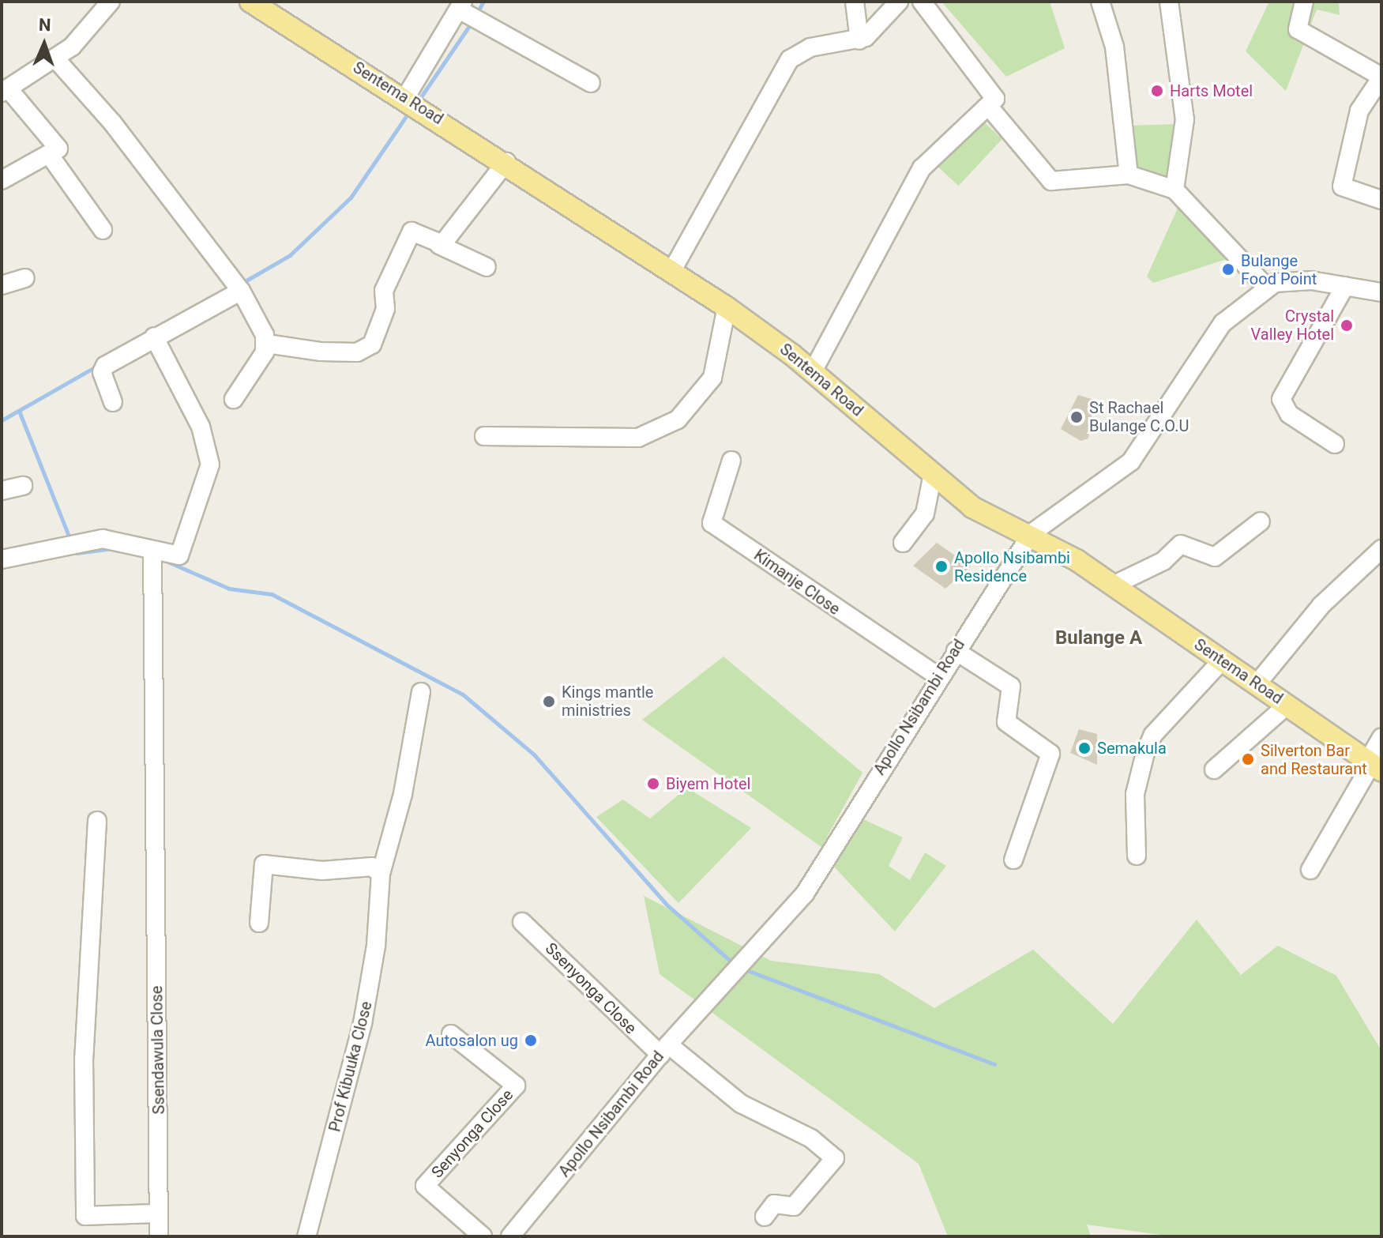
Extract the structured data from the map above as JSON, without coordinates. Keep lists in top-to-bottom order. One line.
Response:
{"streets":{"main road":["Sentema Road"],"street":["Kimanje Close","Apollo Nsibambi Road","Ssenyonga Close","Ssendawula Close","Prof Kibuuka Close","Senyonga Close"]},"crossings":[["Sentema Road","Apollo Nsibambi Road"],["Kimanje Close","Apollo Nsibambi Road"],["Apollo Nsibambi Road","Ssenyonga Close"]],"districts":["Bulange A"],"places":["Harts Motel","Bulange Food Point","Crystal Valley Hotel","St Rachael Bulange C.O.U","Apollo Nsibambi Residence","Kings mantle ministries","Semakula","Silverton Bar and Restaurant","Biyem Hotel","Autosalon ug"],"north":"top"}
